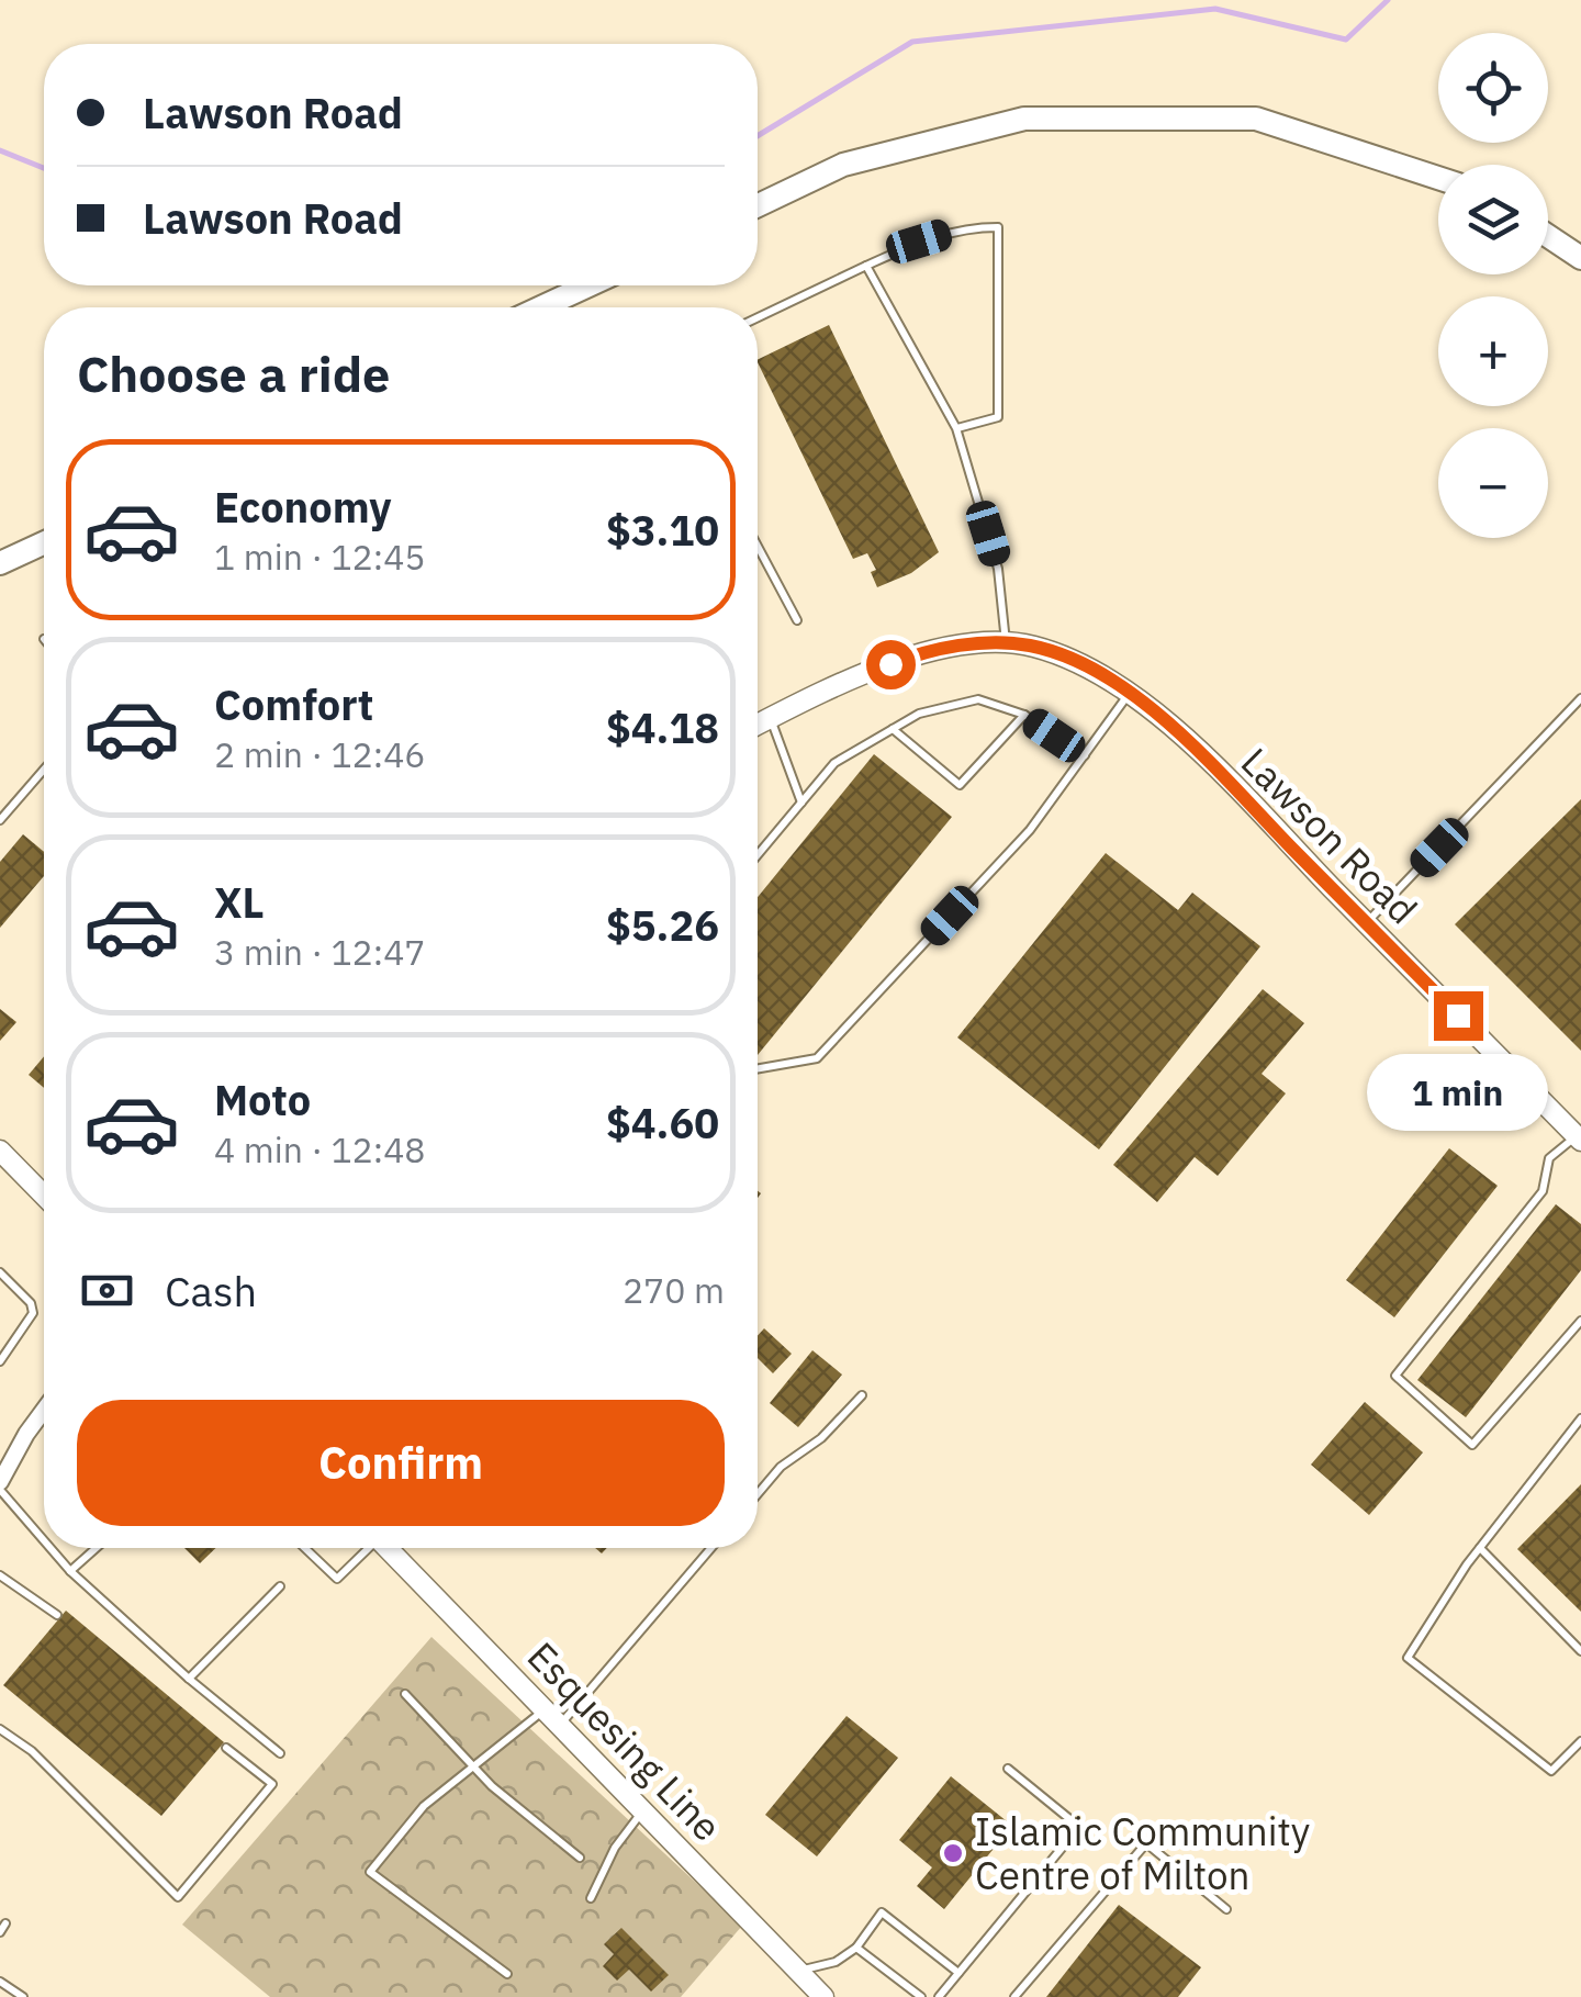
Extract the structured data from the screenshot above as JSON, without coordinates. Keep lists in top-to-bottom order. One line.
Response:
{"streets":{"street":["Lawson Road","Esquesing Line"]},"places":["Islamic Community Centre of Milton"],"page":{"map_buttons":["+","−"],"banner":["Lawson Road","Lawson Road"],"heading":"Choose a ride","list":[{"name":"Economy","note":"1 min · 12:45","value":"$3.10"},{"name":"Comfort","note":"2 min · 12:46","value":"$4.18"},{"name":"XL","note":"3 min · 12:47","value":"$5.26"},{"name":"Moto","note":"4 min · 12:48","value":"$4.60"}],"bubble":"1 min","pay":["Cash","270 m"],"buttons":"Confirm"}}
